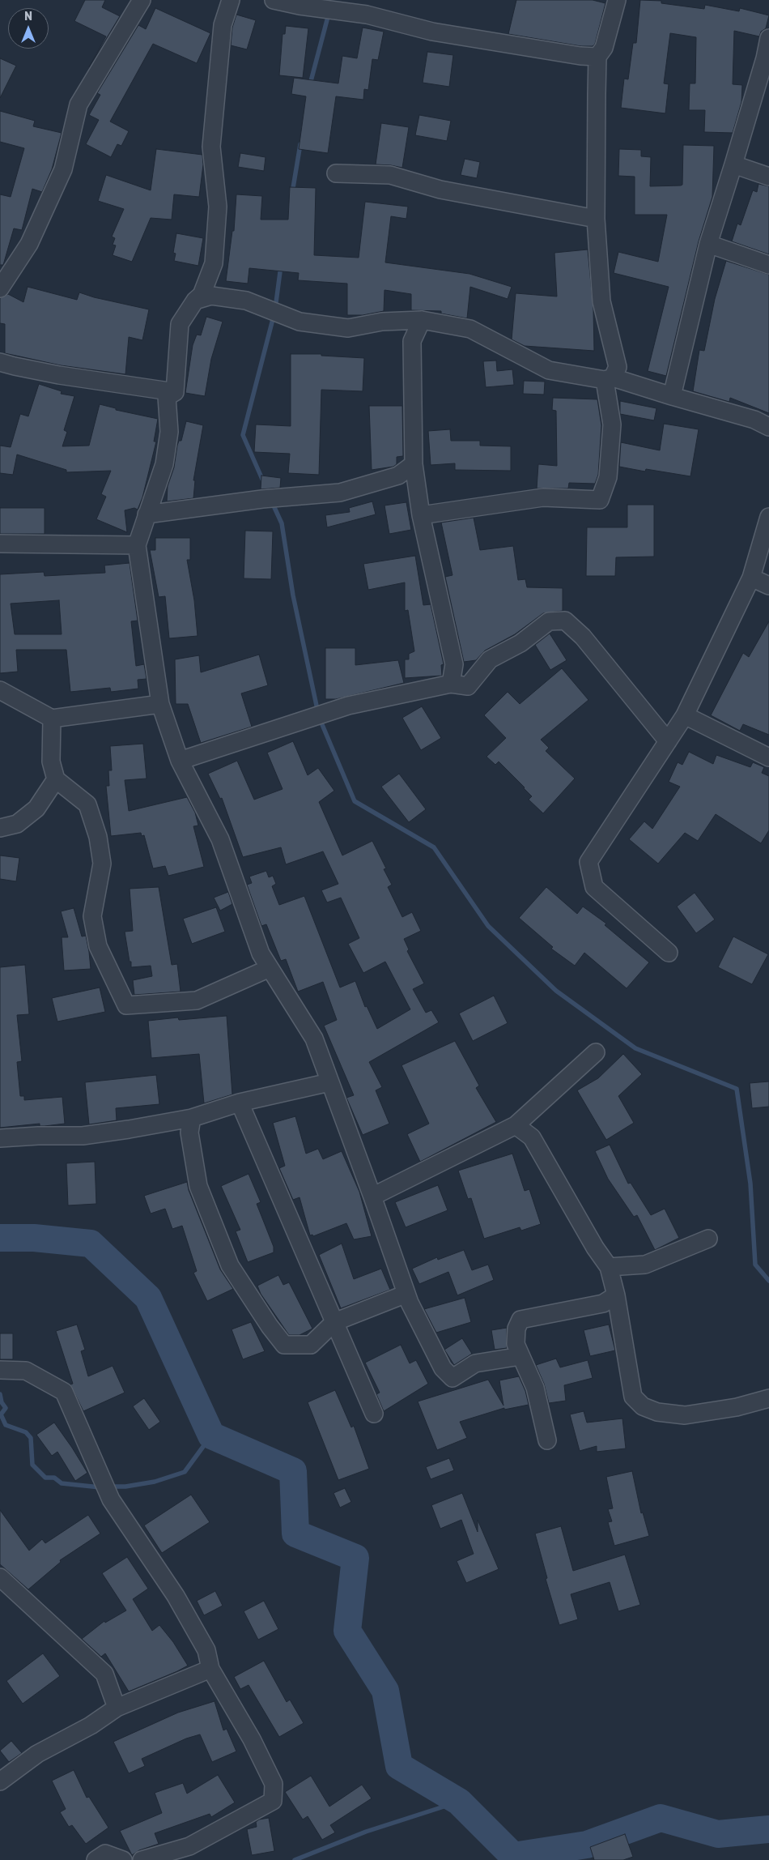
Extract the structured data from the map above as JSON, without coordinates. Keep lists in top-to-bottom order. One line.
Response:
{"north":"top"}
